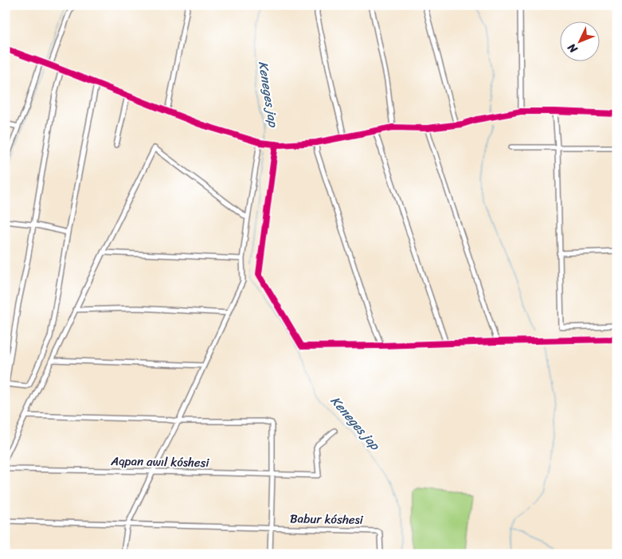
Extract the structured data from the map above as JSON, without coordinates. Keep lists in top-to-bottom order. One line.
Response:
{"streets":{"street":["Aqpan awıl kóshesi","Babur kóshesi"]},"water":["Keneges jap"],"north":"bottom left"}
